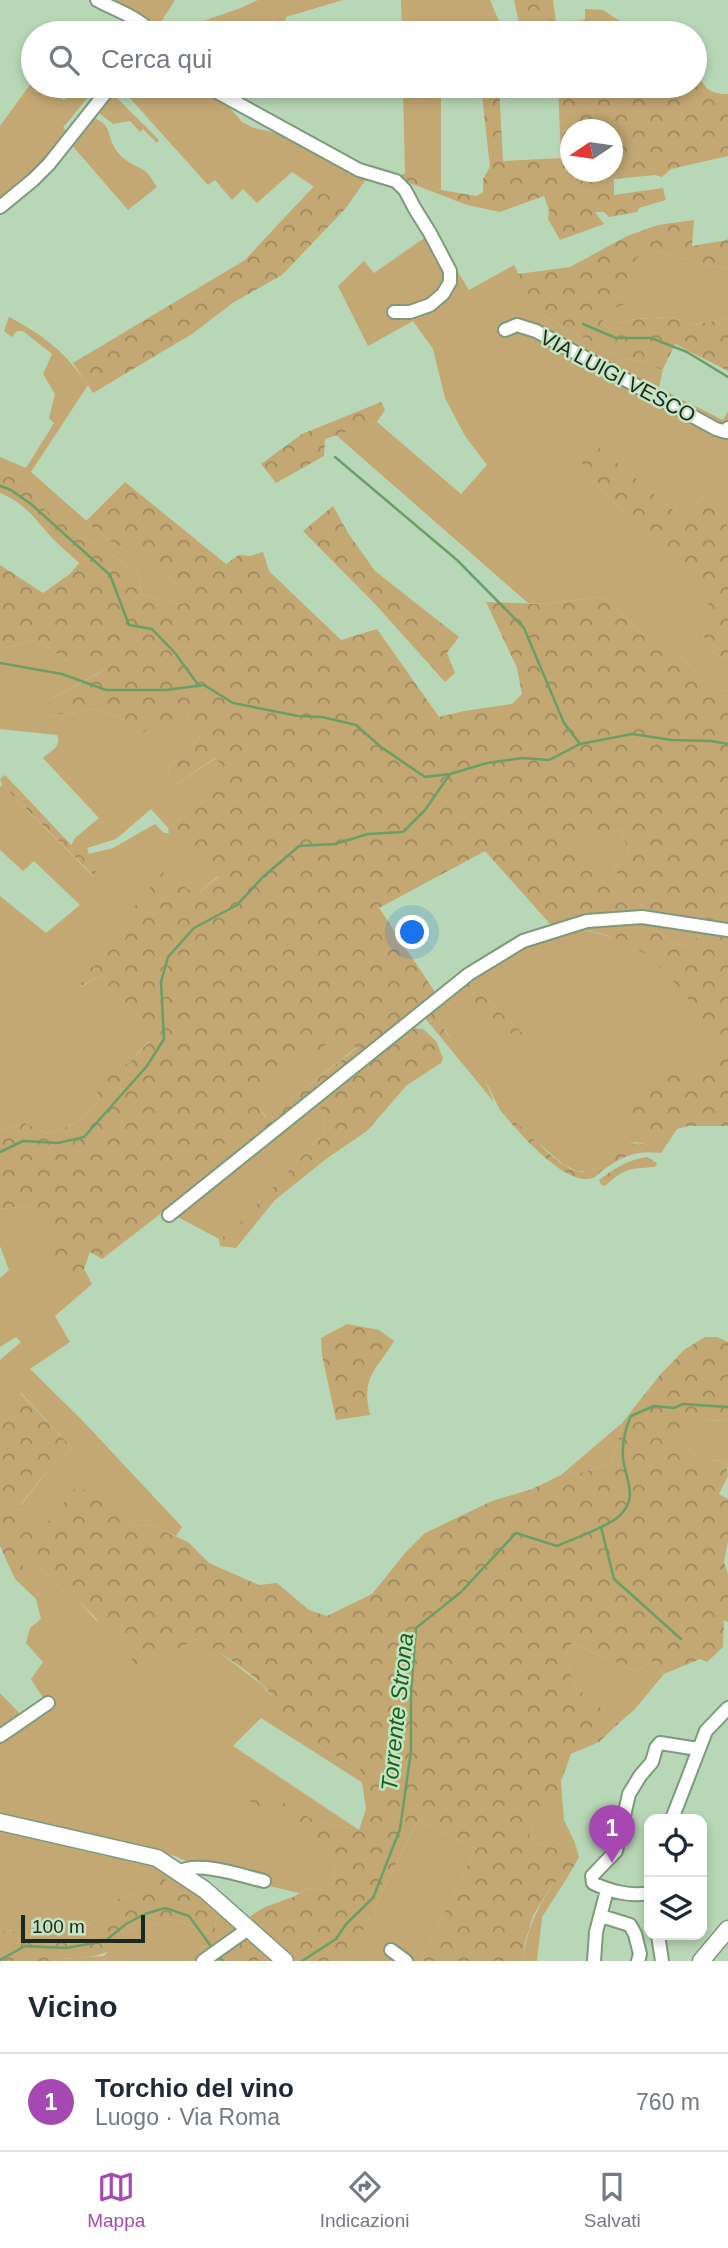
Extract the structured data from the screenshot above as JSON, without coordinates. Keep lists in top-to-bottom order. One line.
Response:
{"streets":{"street":["VIA LUIGI VESCO"]},"water":["Torrente Strona"],"scale_bar":"100 m","north":"left","page":{"search":"Cerca qui","pins":"1","scale":"100 m","heading":"Vicino","list":[{"mark":"1","name":"Torchio del vino","note":"Luogo · Via Roma","value":"760 m"}],"nav":["Mappa","Indicazioni","Salvati"]}}
